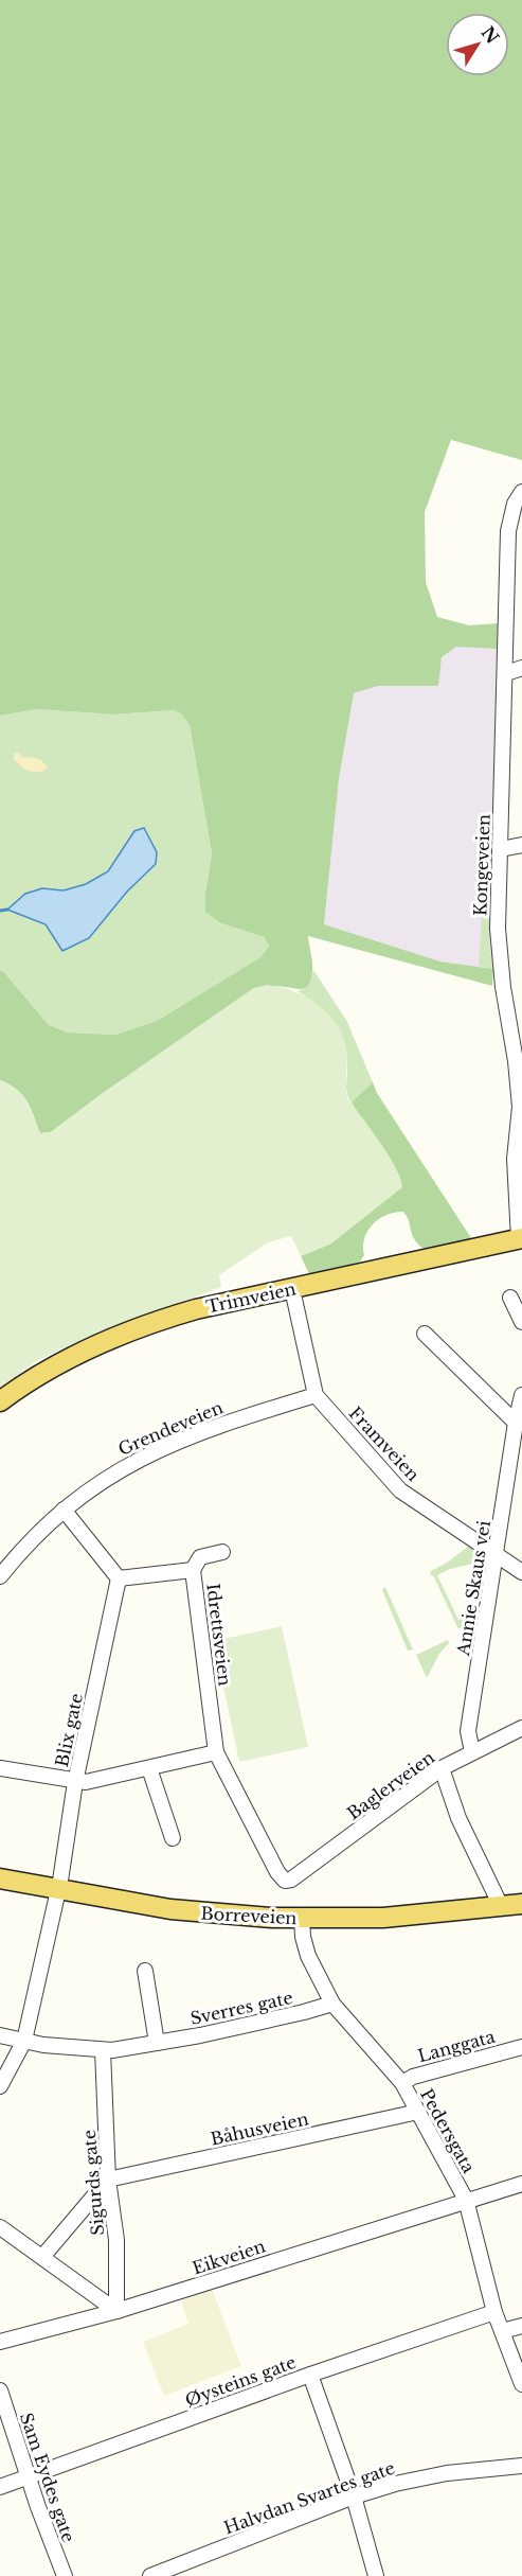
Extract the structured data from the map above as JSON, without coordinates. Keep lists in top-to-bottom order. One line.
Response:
{"streets":{"main road":["Trimveien","Borreveien"],"street":["Kongeveien","Grendeveien","Framveien","Annie Skaus vei","Idrettsveien","Blix gate","Baglerveien","Sverres gate","Langgata","Båhusveien","Pedersgata","Sigurds gate","Eikveien","Øysteins gate","Sam Eydes gate","Halvdan Svartes gate"]},"crossings":[["Kongeveien","Trimveien"],["Trimveien","Framveien"],["Grendeveien","Framveien"],["Framveien","Annie Skaus vei"],["Annie Skaus vei","Baglerveien"],["Idrettsveien","Blix gate"],["Idrettsveien","Baglerveien"],["Blix gate","Borreveien"],["Blix gate","Sverres gate"],["Borreveien","Pedersgata"],["Sverres gate","Pedersgata"],["Sverres gate","Sigurds gate"],["Langgata","Pedersgata"],["Båhusveien","Pedersgata"],["Båhusveien","Sigurds gate"],["Pedersgata","Eikveien"],["Pedersgata","Øysteins gate"],["Sigurds gate","Eikveien"],["Øysteins gate","Sam Eydes gate"]],"north":"top right"}
